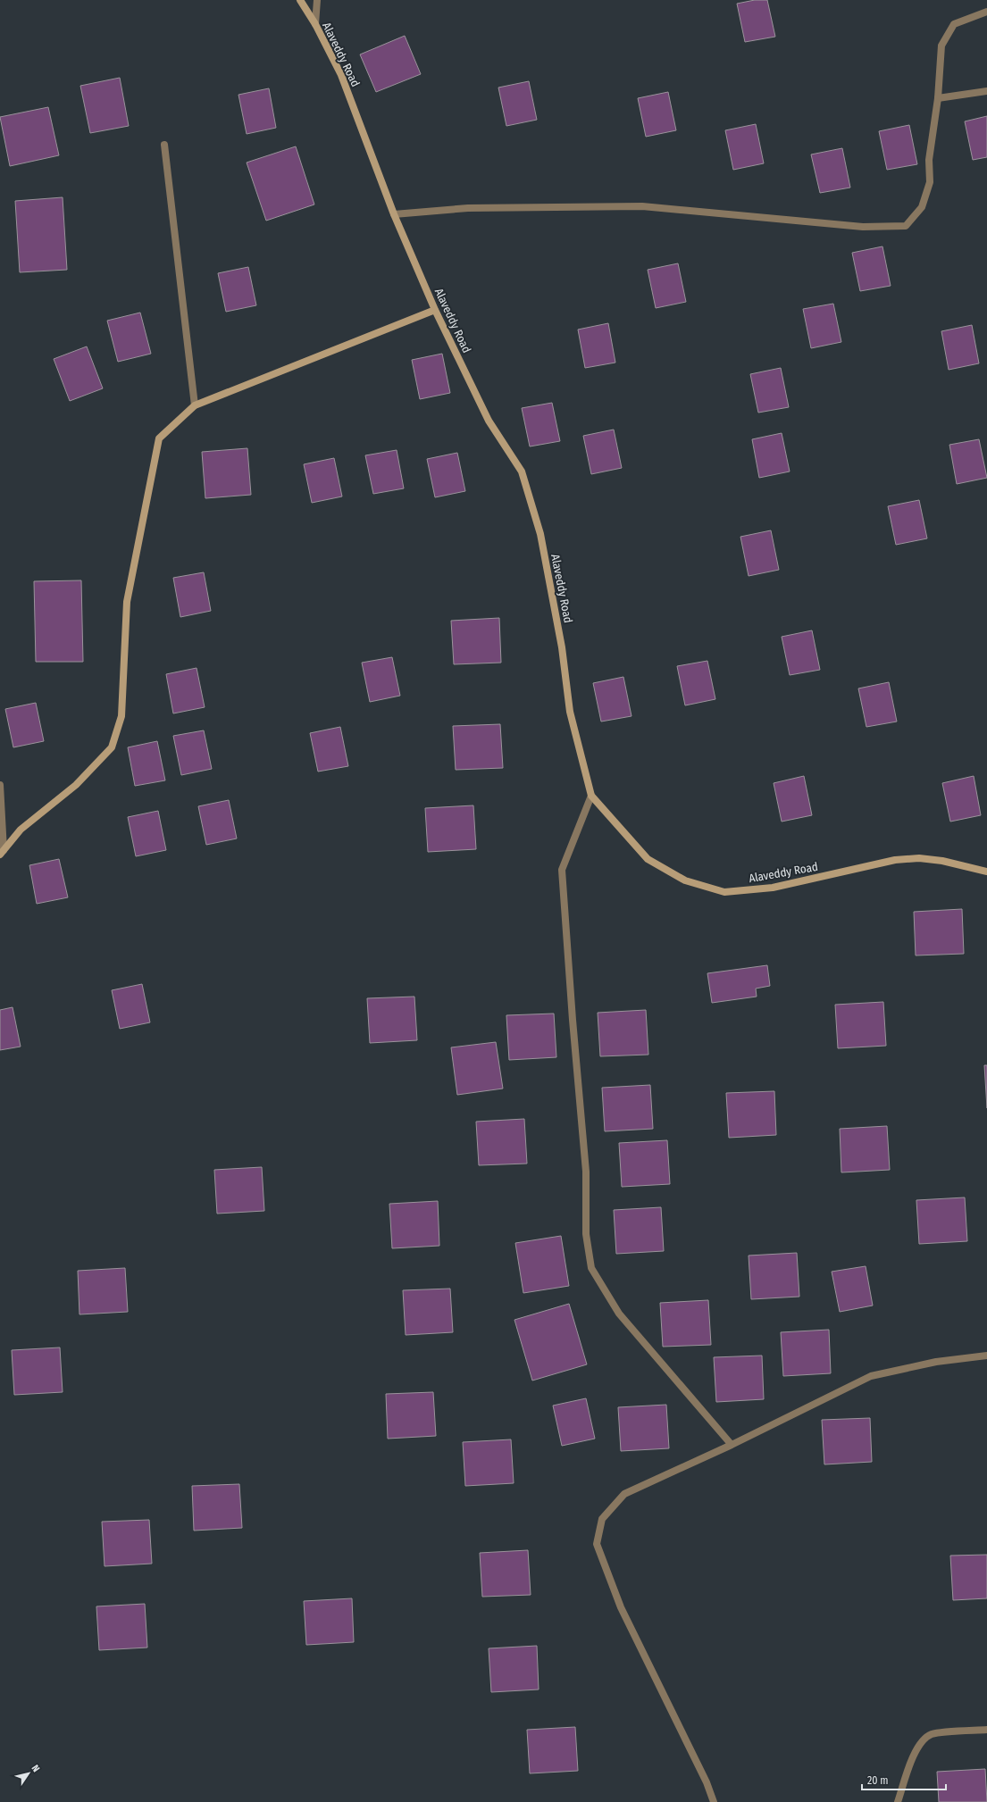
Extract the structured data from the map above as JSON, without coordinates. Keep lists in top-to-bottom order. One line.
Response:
{"streets":{"street":["Alaveddy Road"]},"scale_bar":"20 m","north":"top right"}
